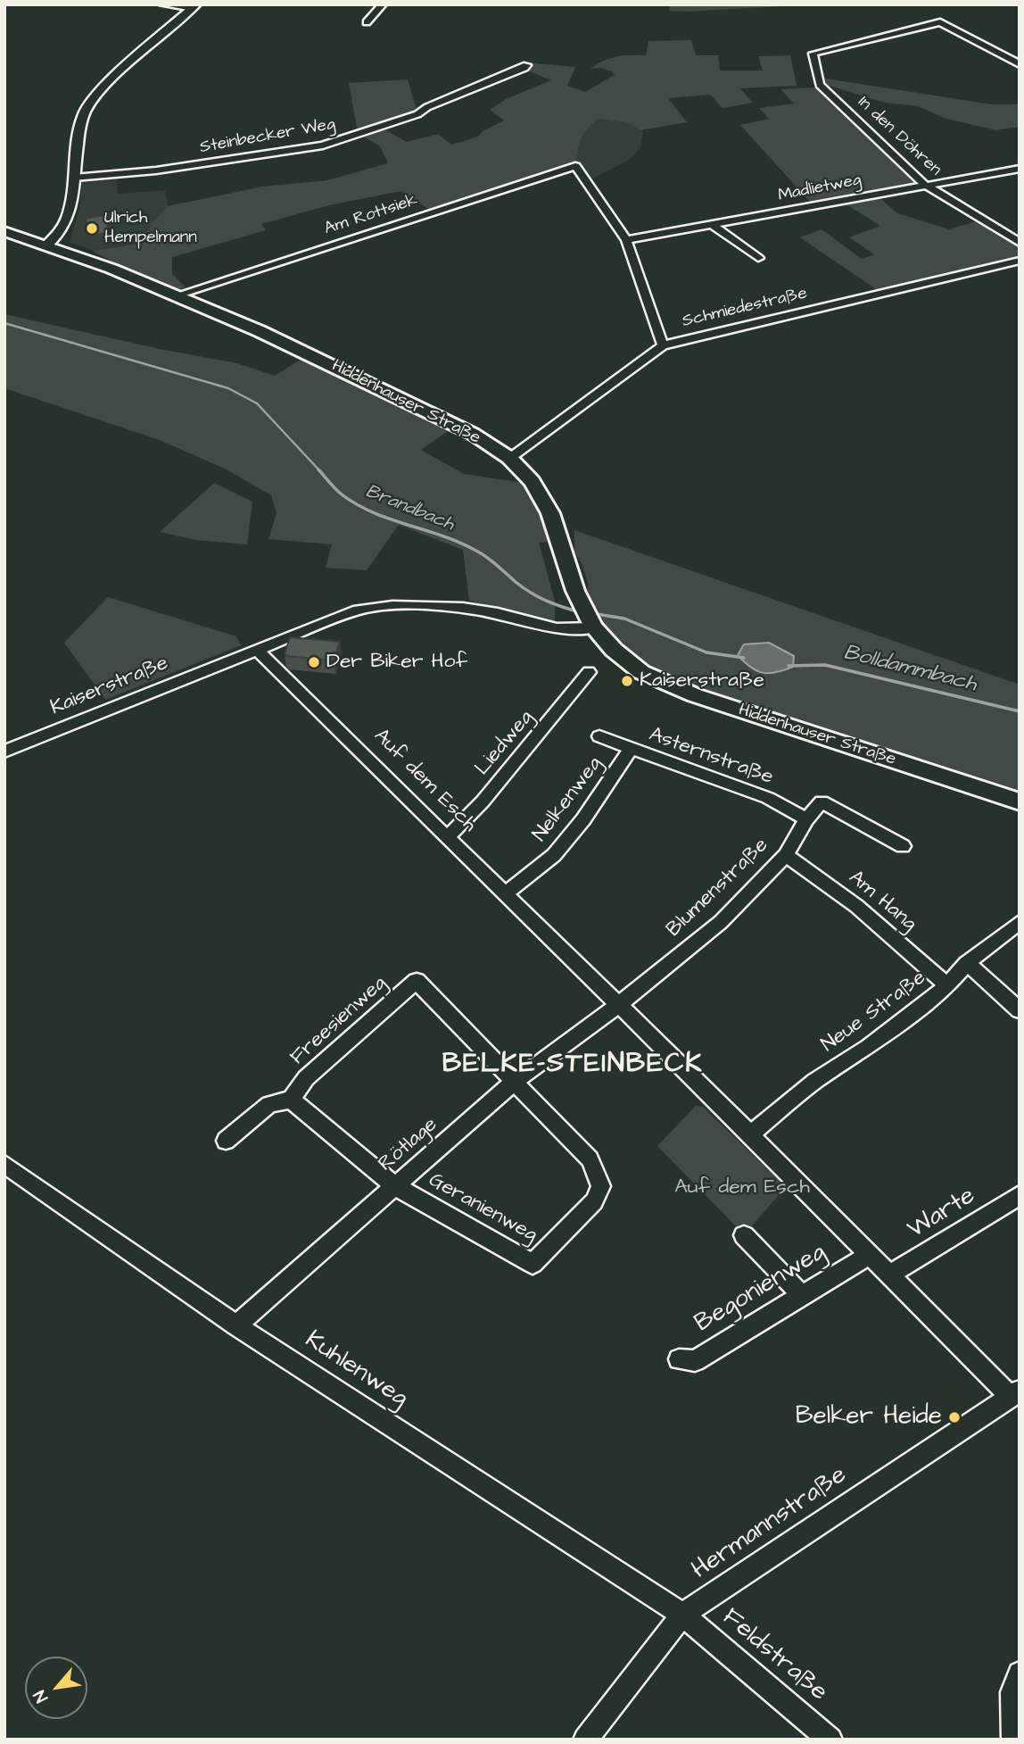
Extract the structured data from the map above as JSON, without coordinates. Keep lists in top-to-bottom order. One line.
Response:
{"streets":{"main road":["Hiddenhauser Straße"],"street":["Steinbecker Weg","In den Döhren","Madlietweg","Am Rottsiek","Schmiedestraße","Kaiserstraße","Liedweg","Asternstraße","Auf dem Esch","Nelkenweg","Blumenstraße","Am Hang","Neue Straße","Freesienweg","Rötlage","Geranienweg","Warte","Begonienweg","Kuhlenweg","Hermannstraße","Feldstraße"]},"crossings":[["In den Döhren","Madlietweg"],["Madlietweg","Am Rottsiek"],["Am Rottsiek","Hiddenhauser Straße"],["Schmiedestraße","Hiddenhauser Straße"],["Hiddenhauser Straße","Kaiserstraße"],["Kaiserstraße","Auf dem Esch"],["Liedweg","Auf dem Esch"],["Asternstraße","Nelkenweg"],["Asternstraße","Blumenstraße"],["Auf dem Esch","Nelkenweg"],["Auf dem Esch","Blumenstraße"],["Auf dem Esch","Neue Straße"],["Auf dem Esch","Rötlage"],["Auf dem Esch","Warte"],["Auf dem Esch","Begonienweg"],["Auf dem Esch","Hermannstraße"],["Blumenstraße","Am Hang"],["Blumenstraße","Rötlage"],["Am Hang","Neue Straße"],["Freesienweg","Rötlage"],["Freesienweg","Geranienweg"],["Rötlage","Geranienweg"],["Rötlage","Kuhlenweg"],["Kuhlenweg","Hermannstraße"],["Kuhlenweg","Feldstraße"],["Hermannstraße","Feldstraße"]],"districts":["BELKE-STEINBECK"],"water":["Brandbach","Bolldammbach"],"parks":["Auf dem Esch"],"places":["Ulrich Hempelmann","Der Biker Hof","Kaiserstraße","Belker Heide"],"north":"bottom left"}
